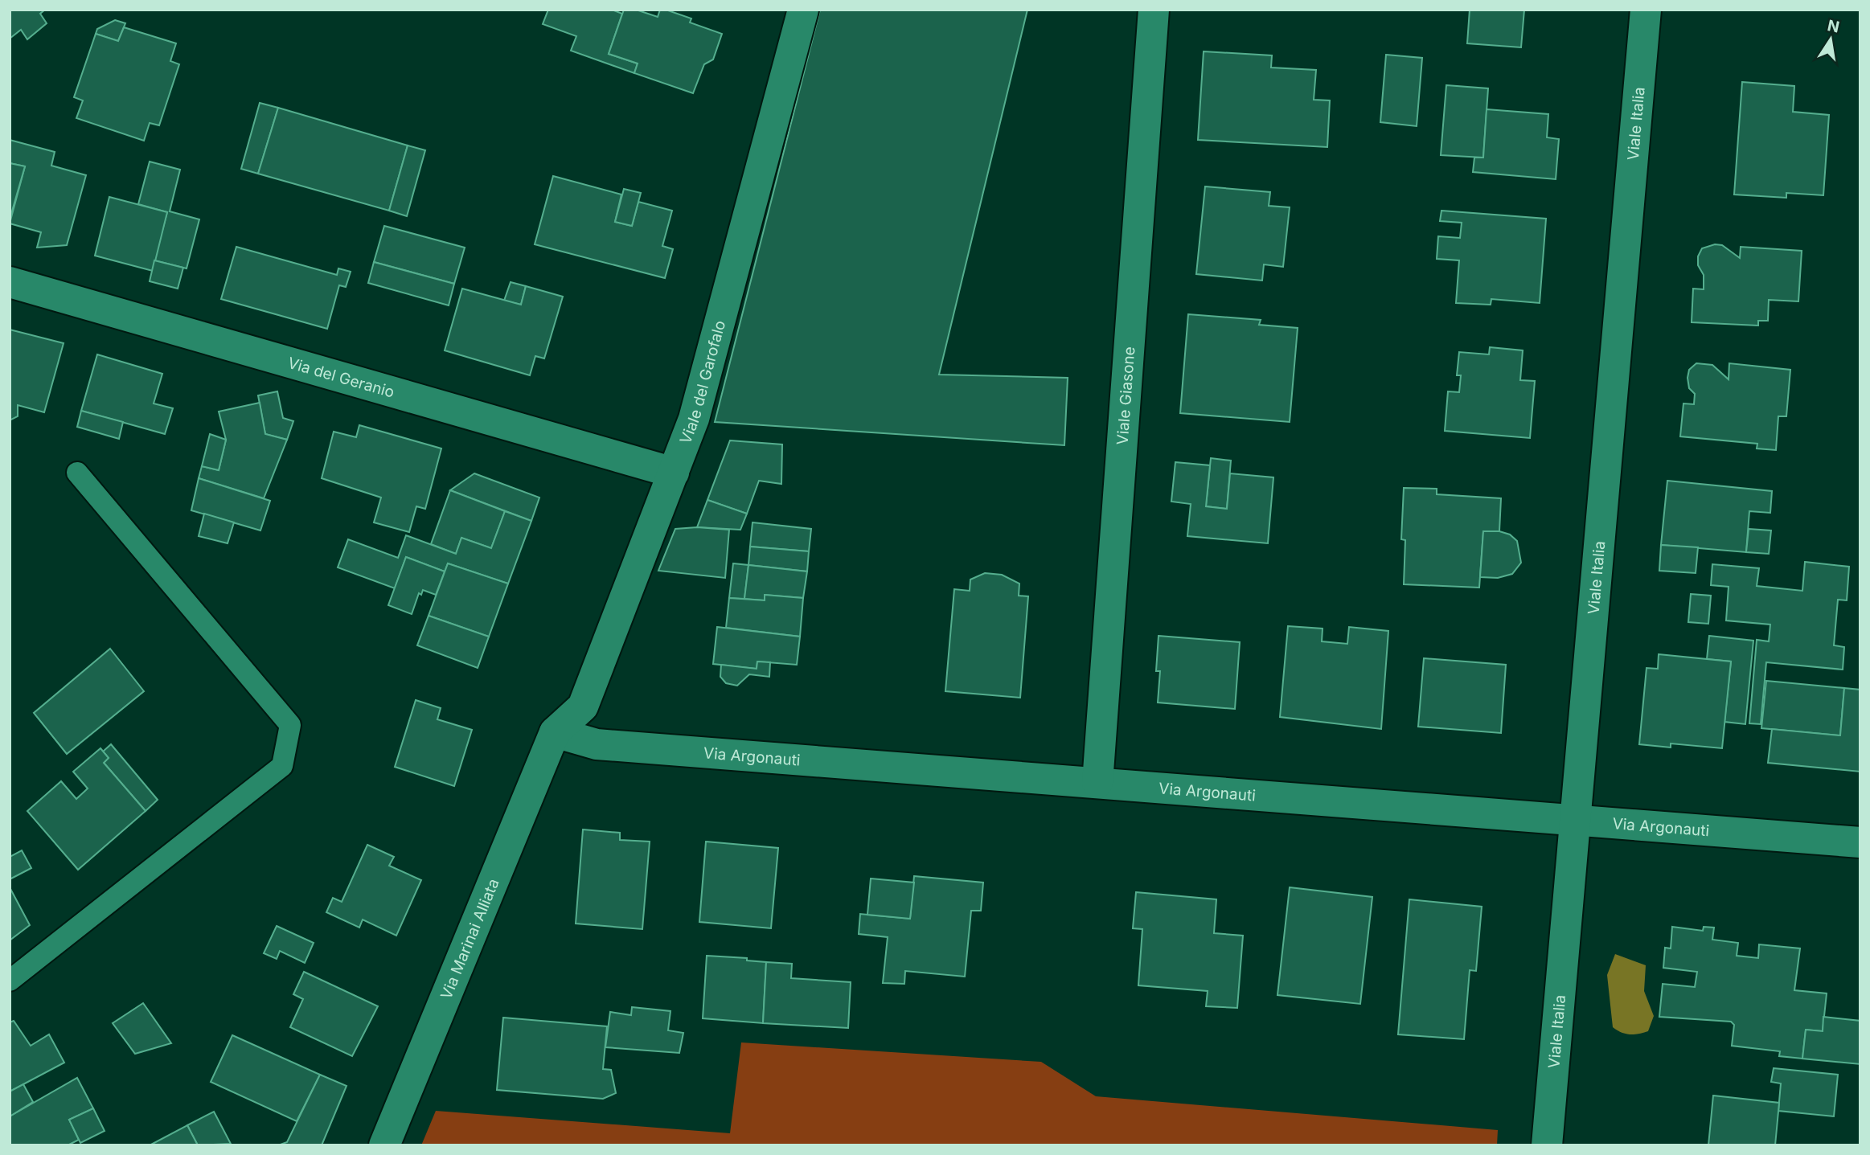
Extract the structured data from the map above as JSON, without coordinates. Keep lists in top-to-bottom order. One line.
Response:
{"streets":{"street":["Viale Italia","Via del Geranio","Viale del Garofalo","Viale Giasone","Via Argonauti","Via Marinai Alliata"]},"crossings":[["Viale Italia","Via Argonauti"],["Via del Geranio","Viale del Garofalo"],["Viale del Garofalo","Via Argonauti"],["Viale del Garofalo","Via Marinai Alliata"],["Viale Giasone","Via Argonauti"],["Via Argonauti","Via Marinai Alliata"]],"north":"top"}
